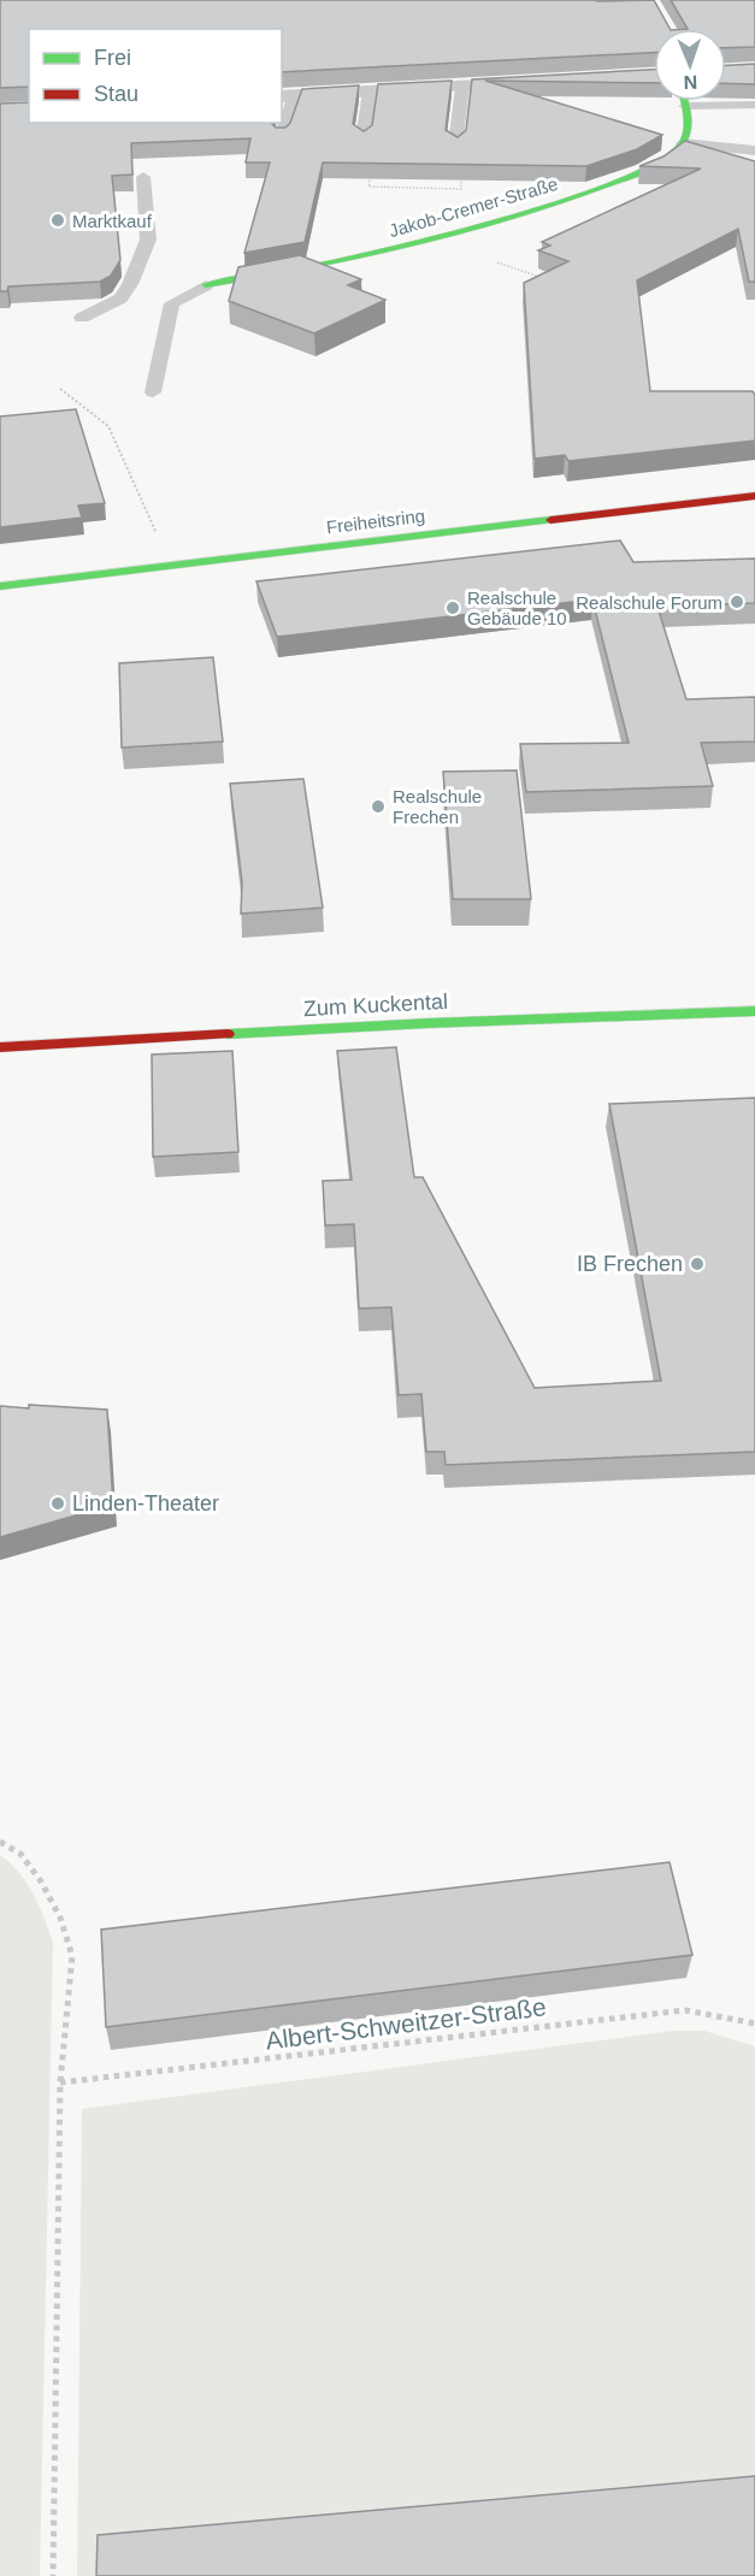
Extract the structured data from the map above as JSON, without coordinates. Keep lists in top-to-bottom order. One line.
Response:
{"streets":{"street":["Jakob-Cremer-Straße","Freiheitsring","Zum Kuckental"],"path":["Albert-Schweitzer-Straße"]},"places":["Marktkauf","Realschule Forum","Realschule Gebäude 10","Realschule Frechen","IB Frechen","Linden-Theater"],"legend":["Frei","Stau"],"north":"bottom"}
